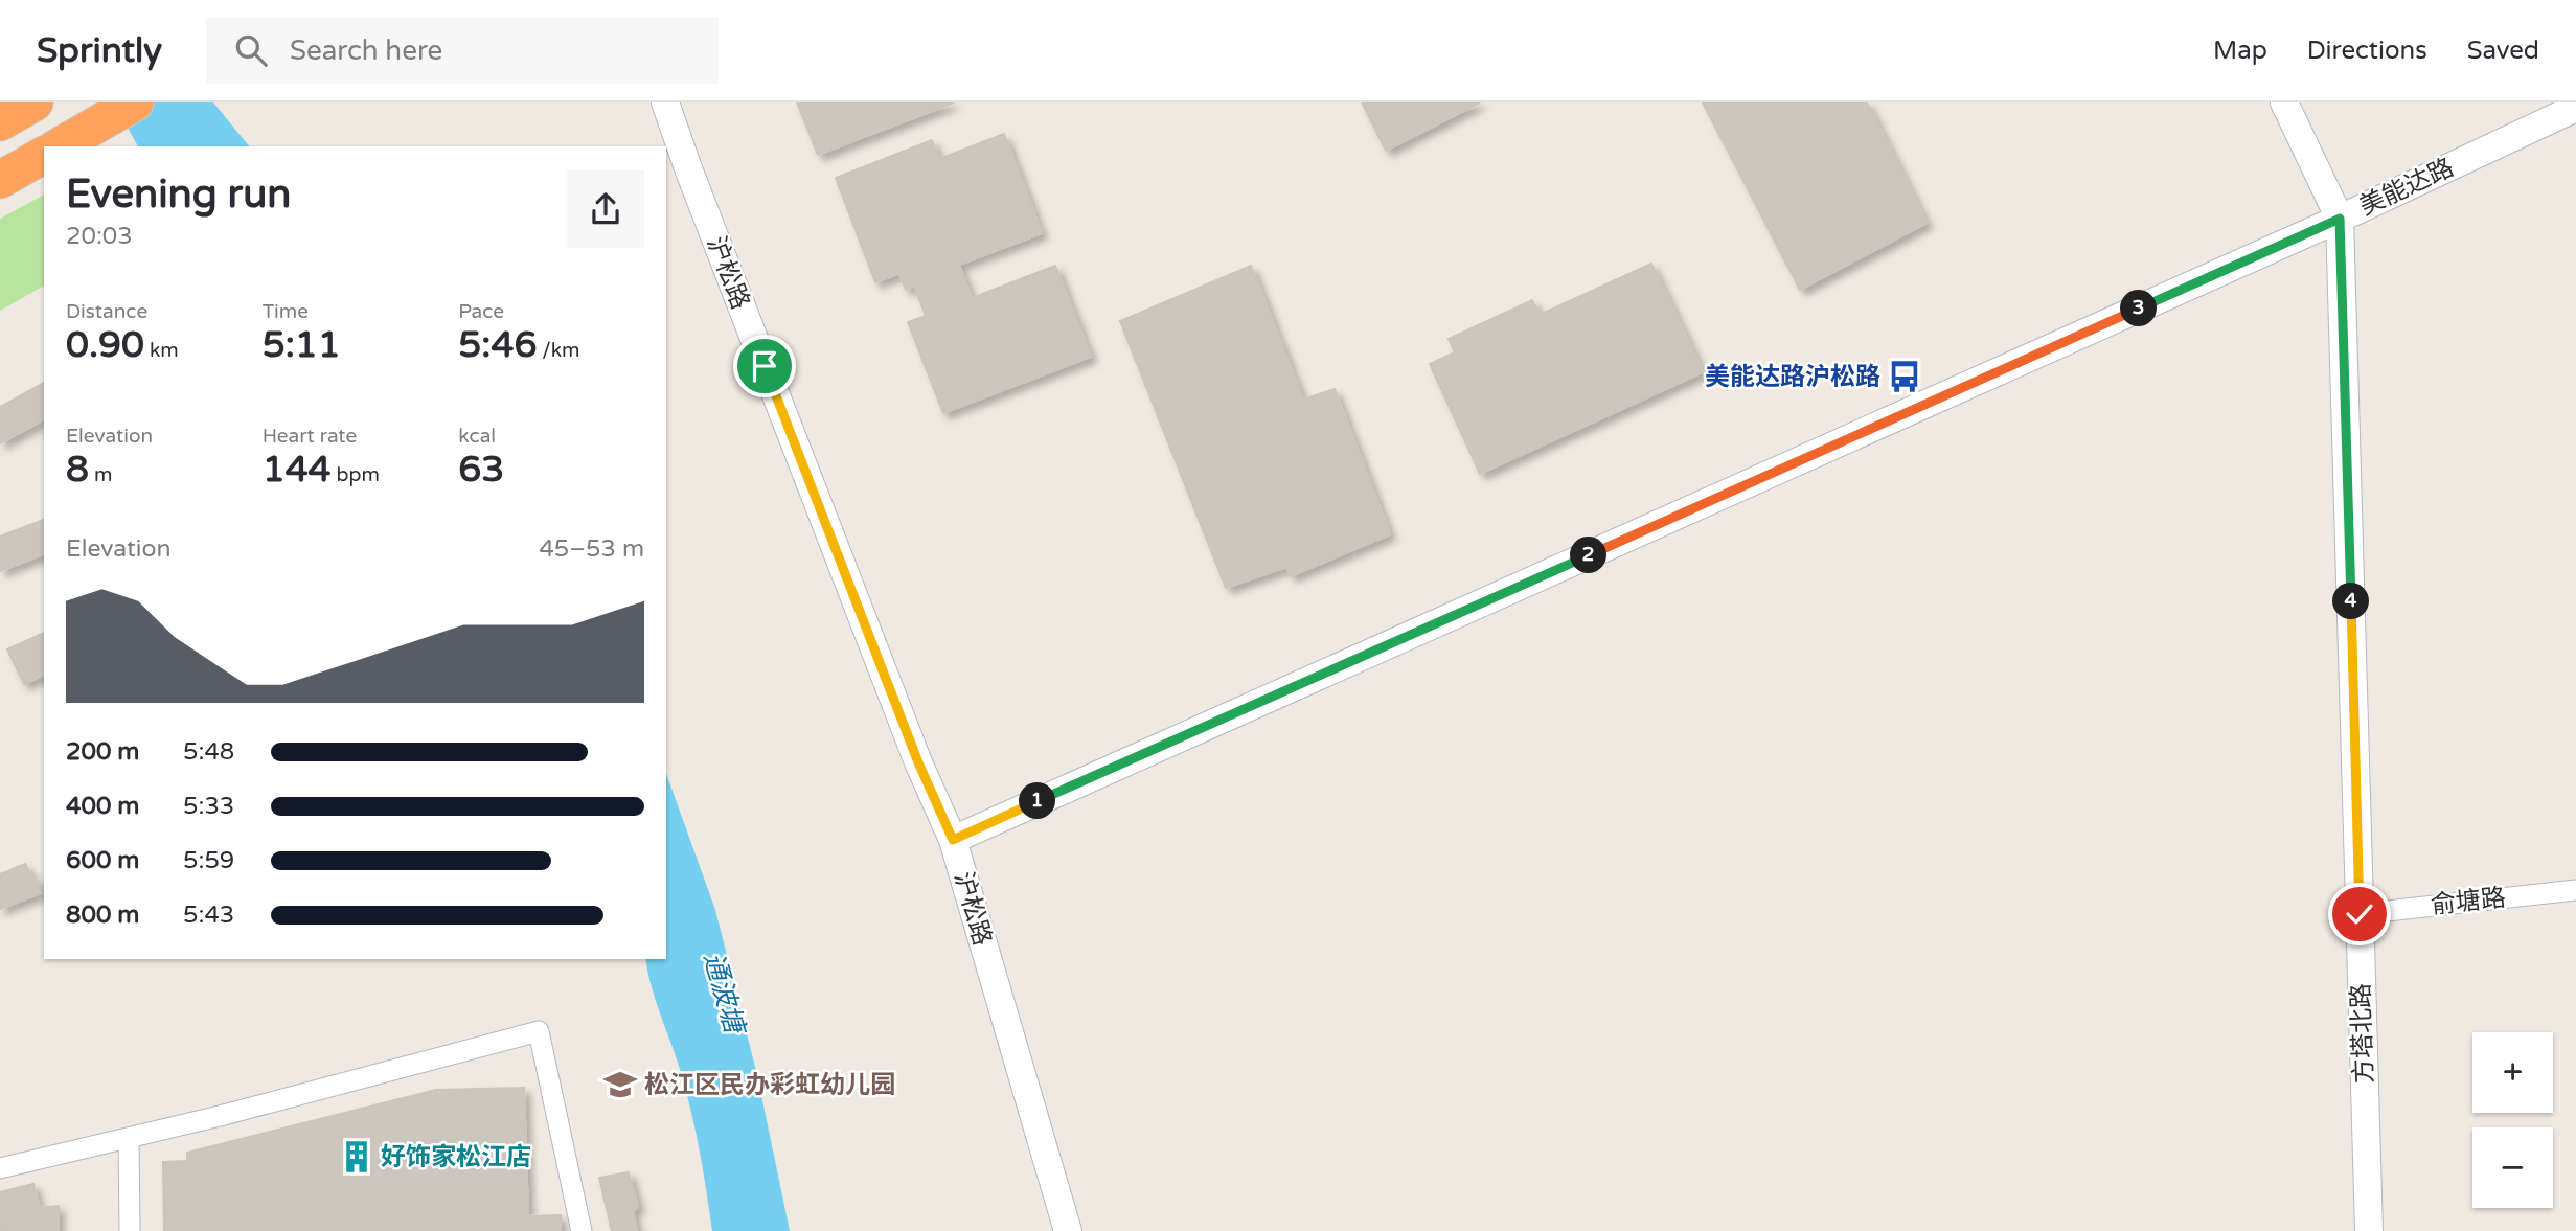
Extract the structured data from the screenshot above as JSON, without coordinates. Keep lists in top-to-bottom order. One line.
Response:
{"streets":{"main road":["美能达路","沪松路","方塔北路"],"street":["俞塘路"]},"crossings":[["美能达路","沪松路"],["美能达路","方塔北路"],["俞塘路","方塔北路"]],"water":["通波塘"],"places":{"bus stop":["美能达路沪松路"],"school or university":["松江区民办彩虹幼儿园"],"building":["好饰家松江店"]},"page":{"header":"Sprintly","search":"Search here","nav":["Map","Directions","Saved"],"heading":["Evening run","20:03"],"stats":[["Distance","0.90 km"],["Time","5:11"],["Pace","5:46 /km"],["Elevation","8 m"],["Heart rate","144 bpm"],["kcal","63"]],"pins":["3","2","4","1"],"chart":["Elevation","45–53 m"],"list":[{"name":"200 m","note":"5:48"},{"name":"400 m","note":"5:33"},{"name":"600 m","note":"5:59"},{"name":"800 m","note":"5:43"}],"map_buttons":["+","−"]}}
